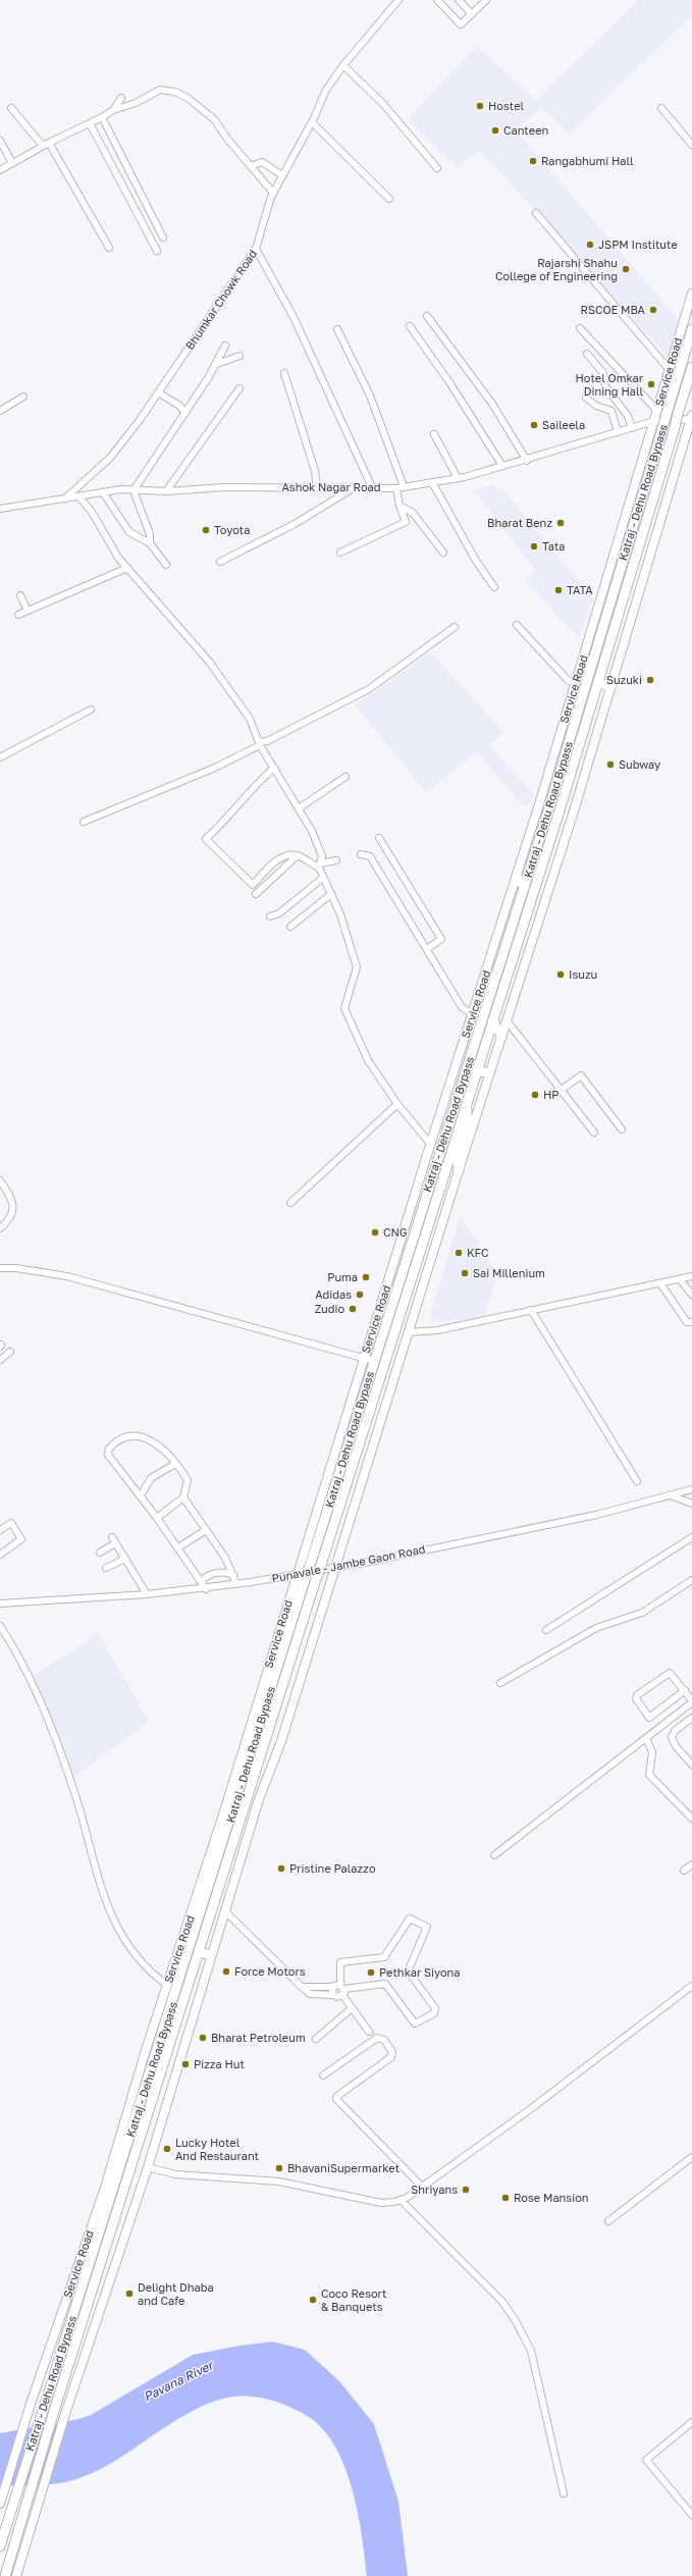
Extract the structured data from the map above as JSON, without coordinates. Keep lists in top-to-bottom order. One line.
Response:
{"streets":{"highway":["Katraj - Dehu Road Bypass"],"main road":["Service Road"],"street":["Bhumkar Chowk Road","Ashok Nagar Road","Punavale - Jambe Gaon Road"]},"crossings":[["Bhumkar Chowk Road","Ashok Nagar Road"],["Service Road","Ashok Nagar Road"],["Service Road","Punavale - Jambe Gaon Road"]],"water":["Pavana River"],"places":["Hostel","Canteen","Rangabhumi Hall","JSPM Institute","Rajarshi Shahu College of Engineering","RSCOE MBA","Hotel Omkar Dining Hall","Saileela","Bharat Benz","Toyota","Tata","TATA","Suzuki","Subway","Isuzu","HP","CNG","KFC","Sai Millenium","Puma","Adidas","Zudio","Pristine Palazzo","Force Motors","Pethkar Siyona","Bharat Petroleum","Pizza Hut","Lucky Hotel And Restaurant","BhavaniSupermarket","Shriyans","Rose Mansion","Delight Dhaba and Cafe","Coco Resort & Banquets"]}
